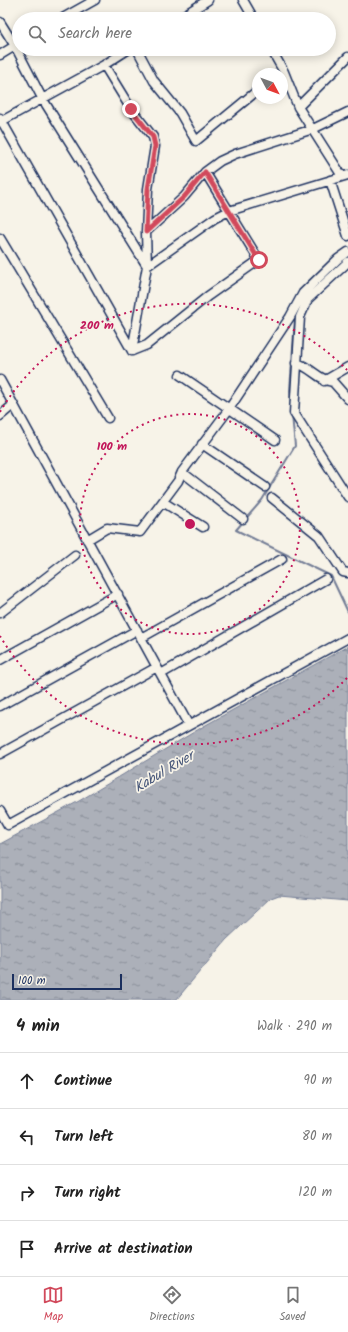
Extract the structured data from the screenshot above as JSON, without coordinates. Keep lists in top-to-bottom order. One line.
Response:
{"water":["Kabul River"],"scale_bar":"100 m","north":"bottom right","page":{"search":"Search here","scale":"100 m","heading":["4 min","Walk · 290 m"],"list":[["Continue","90 m"],["Turn left","80 m"],["Turn right","120 m"],"Arrive at destination"],"nav":["Map","Directions","Saved"]},"rings":["200 m","100 m"]}
